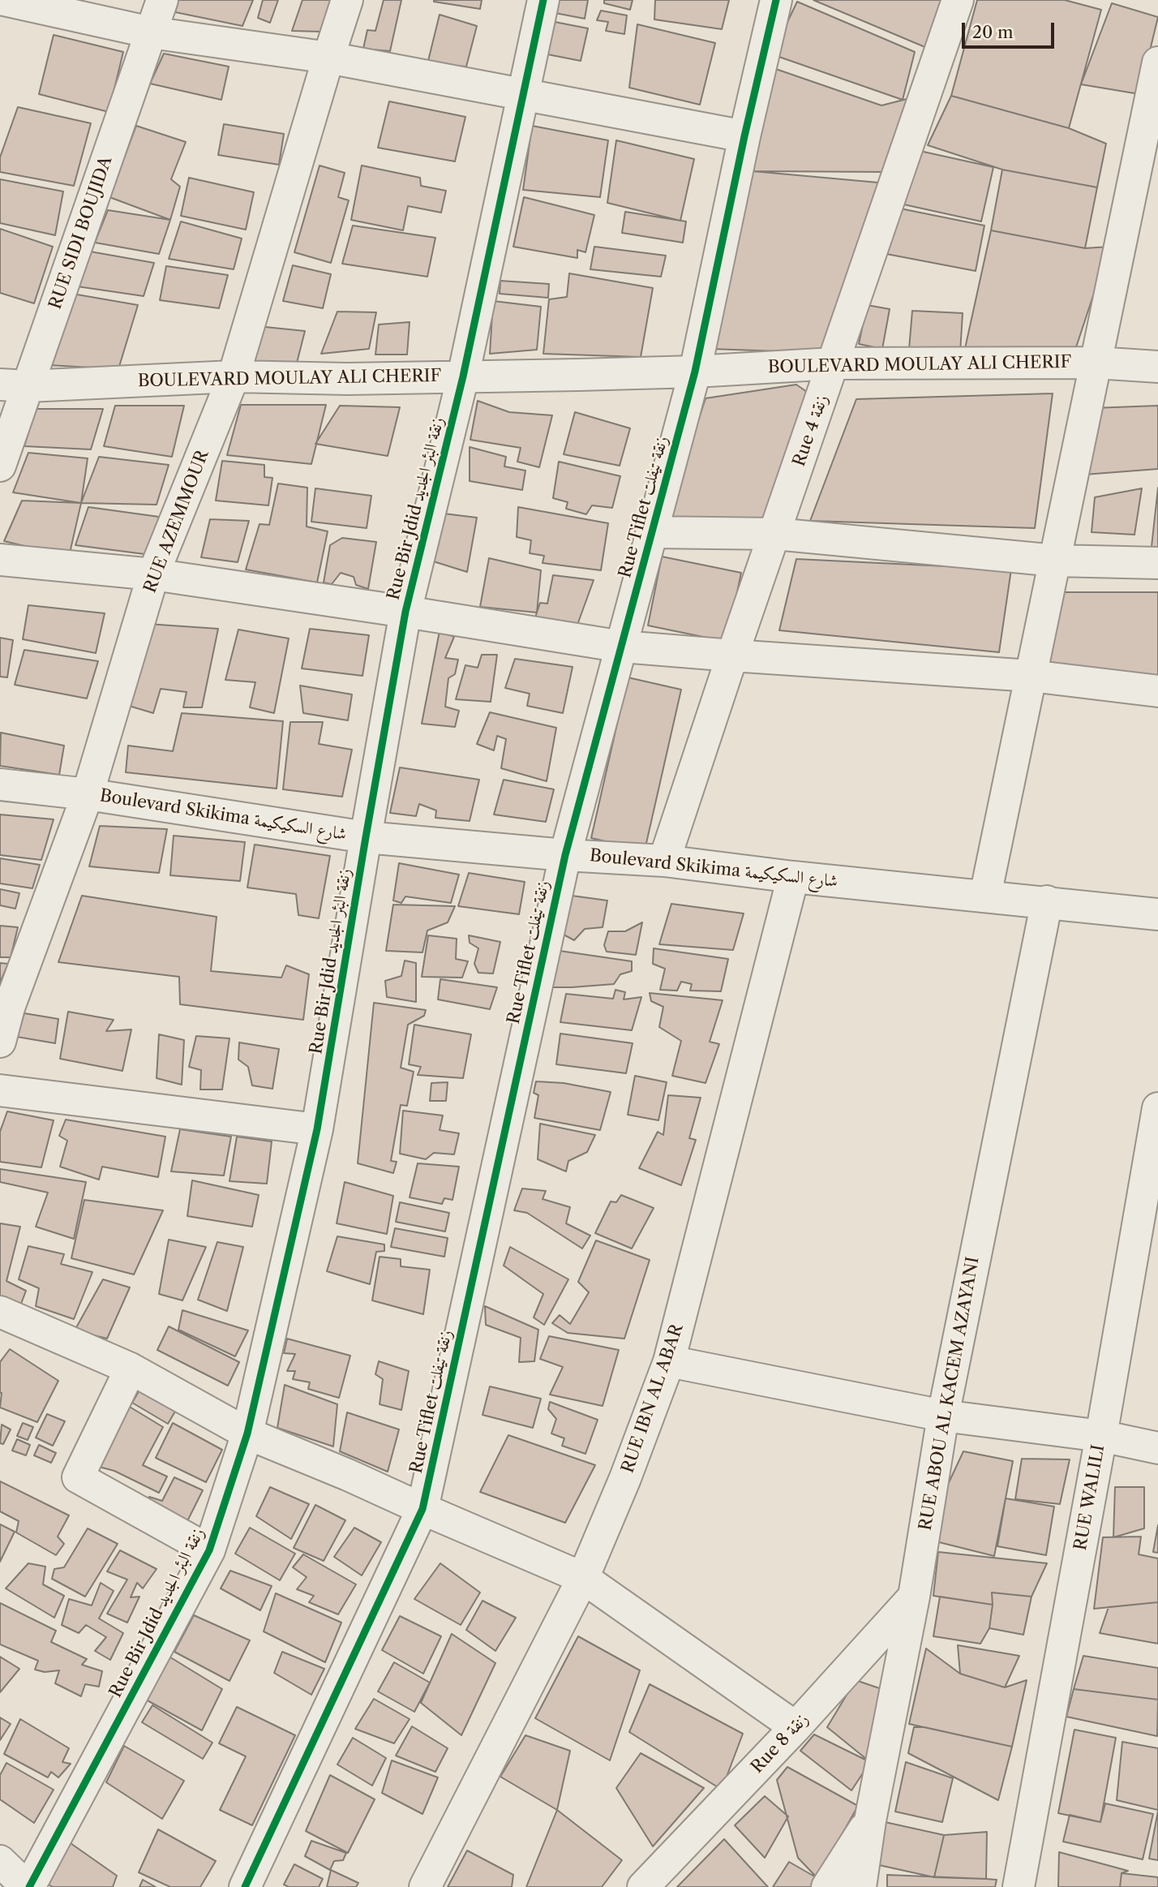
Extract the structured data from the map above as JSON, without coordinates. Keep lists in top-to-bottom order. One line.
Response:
{"streets":{"street":["RUE SIDI BOUJIDA","BOULEVARD MOULAY ALI CHERIF","Rue 4 زنقة","Rue Tiflet زنقة تيفلت","Rue Bir Jdid زنقة البئر الجديد","RUE AZEMMOUR","Boulevard Skikima شارع السكيكيمة","RUE ABOU AL KACEM AZAYANI","RUE IBN AL ABAR","RUE WALILI","Rue 8 زنقة"]},"crossings":[["RUE SIDI BOUJIDA","BOULEVARD MOULAY ALI CHERIF"],["BOULEVARD MOULAY ALI CHERIF","Rue 4 زنقة"],["BOULEVARD MOULAY ALI CHERIF","Rue Tiflet زنقة تيفلت"],["BOULEVARD MOULAY ALI CHERIF","Rue Bir Jdid زنقة البئر الجديد"],["BOULEVARD MOULAY ALI CHERIF","RUE AZEMMOUR"],["Rue 4 زنقة","Boulevard Skikima شارع السكيكيمة"],["Rue Tiflet زنقة تيفلت","Boulevard Skikima شارع السكيكيمة"],["Rue Bir Jdid زنقة البئر الجديد","Boulevard Skikima شارع السكيكيمة"],["RUE AZEMMOUR","Boulevard Skikima شارع السكيكيمة"],["Boulevard Skikima شارع السكيكيمة","RUE ABOU AL KACEM AZAYANI"],["Boulevard Skikima شارع السكيكيمة","RUE IBN AL ABAR"],["RUE ABOU AL KACEM AZAYANI","Rue 8 زنقة"]],"scale_bar":"20 m"}
